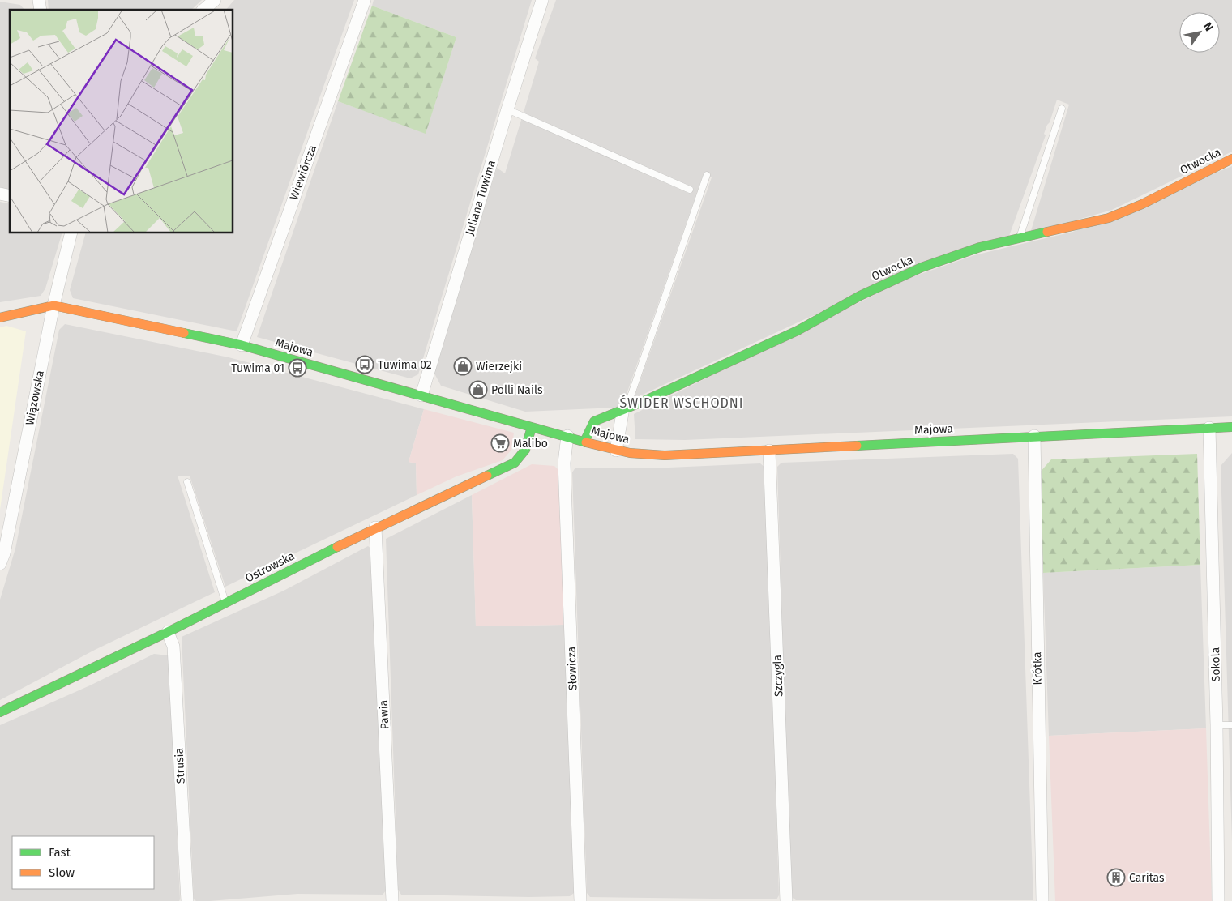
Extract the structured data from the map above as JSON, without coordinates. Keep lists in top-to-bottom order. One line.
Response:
{"streets":{"street":["Otwocka","Wiewiórcza","Juliana Tuwima","Majowa","Wiązowska","Ostrowska","Sokola","Słowicza","Krótka","Szczygla","Pawia","Strusia"]},"crossings":[["Otwocka","Majowa"],["Wiewiórcza","Majowa"],["Juliana Tuwima","Majowa"],["Majowa","Wiązowska"],["Majowa","Ostrowska"],["Majowa","Sokola"],["Majowa","Słowicza"],["Majowa","Krótka"],["Majowa","Szczygla"],["Ostrowska","Pawia"],["Ostrowska","Strusia"]],"districts":["ŚWIDER WSCHODNI"],"places":{"bus stop":["Tuwima 02","Tuwima 01"],"shop":["Wierzejki","Polli Nails"],"supermarket":["Malibo"],"building":["Caritas"]},"legend":["Fast","Slow"],"north":"top right"}
